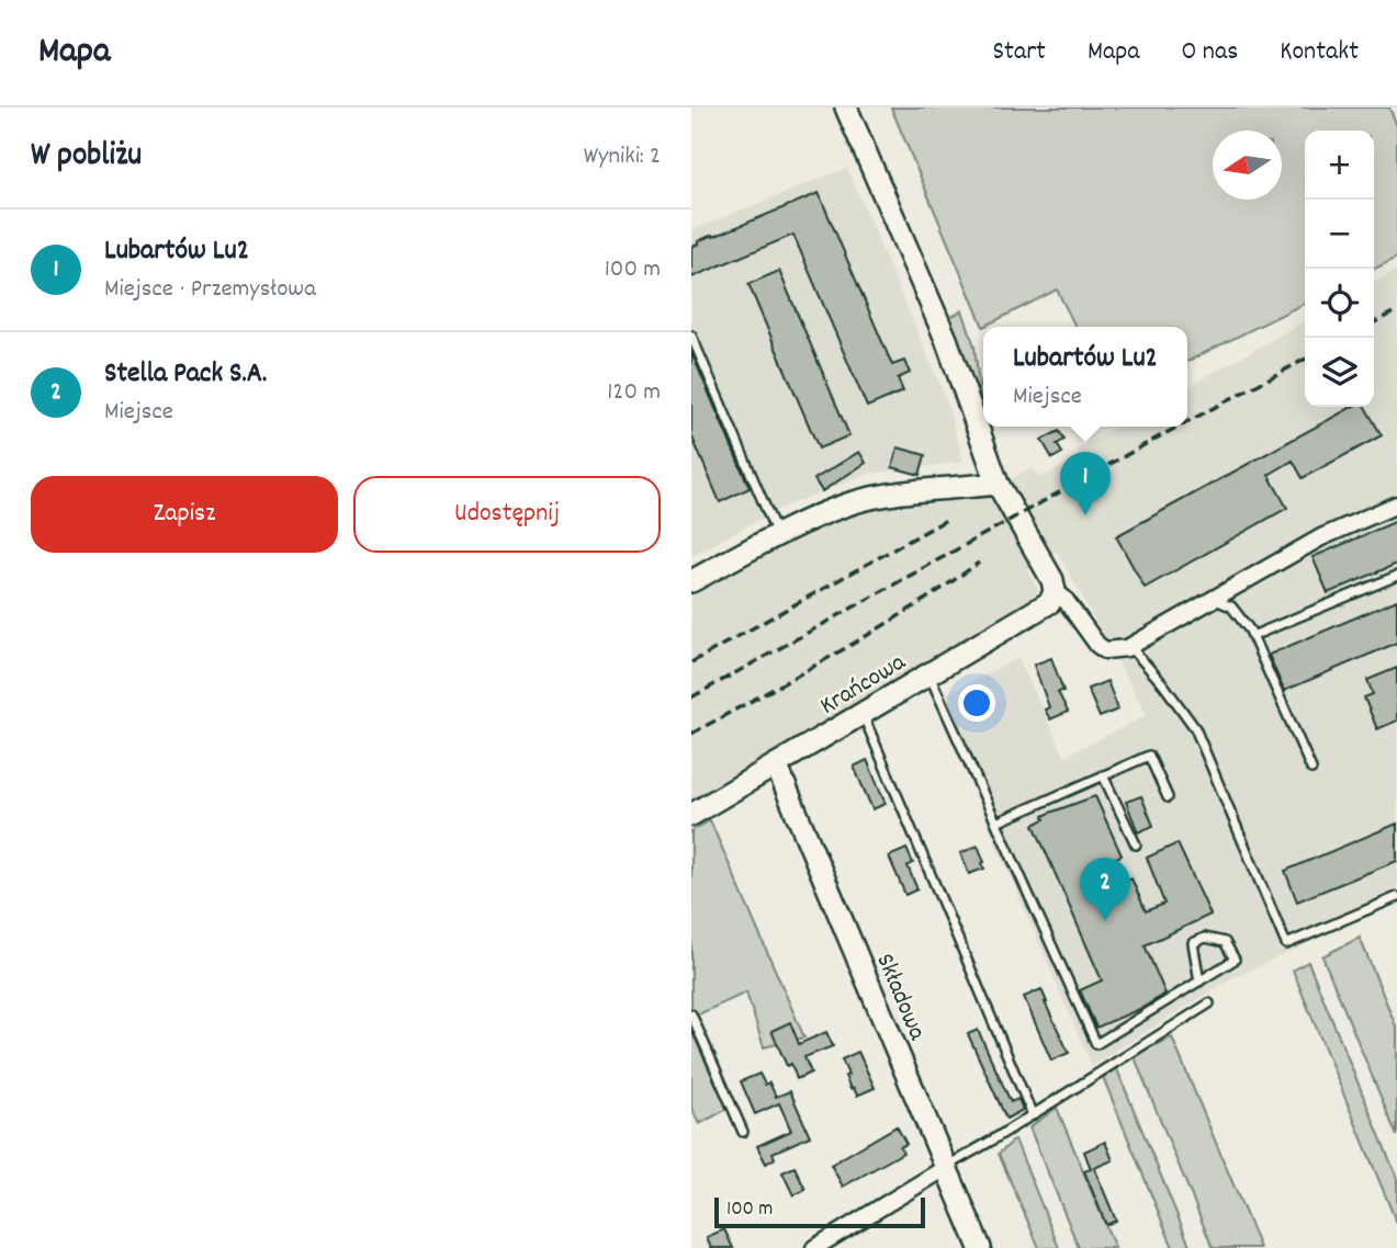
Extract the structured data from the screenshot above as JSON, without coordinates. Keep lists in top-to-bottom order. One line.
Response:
{"streets":{"street":["Krańcowa","Składowa"]},"crossings":[["Krańcowa","Składowa"]],"scale_bar":"100 m","north":"left","page":{"header":"Mapa","nav":["Start","Mapa","O nas","Kontakt"],"heading":["W pobliżu","Wyniki: 2"],"map_buttons":["+","−"],"list":[{"mark":"1","name":"Lubartów Lu2","note":"Miejsce · Przemysłowa","value":"100 m"},{"mark":"2","name":"Stella Pack S.A.","note":"Miejsce","value":"120 m"}],"popup":["Lubartów Lu2","Miejsce"],"pins":["1","2"],"buttons":["Zapisz","Udostępnij"],"scale":"100 m"}}
